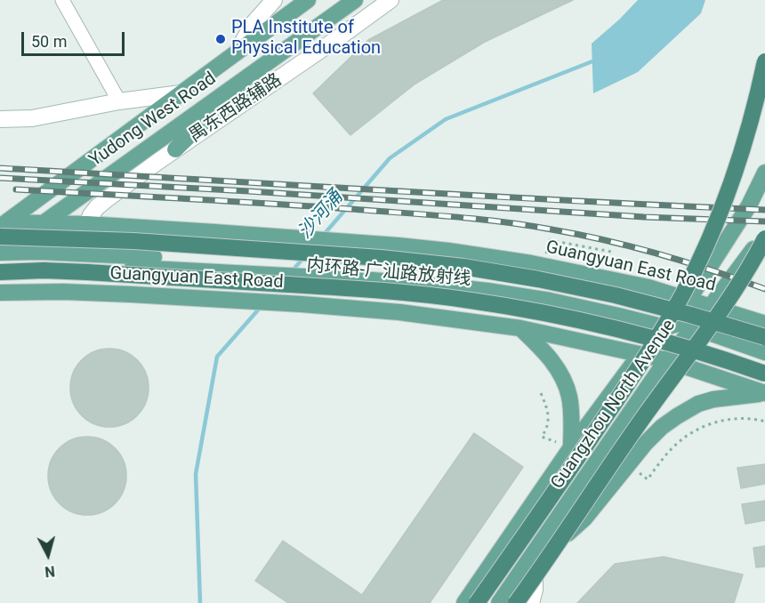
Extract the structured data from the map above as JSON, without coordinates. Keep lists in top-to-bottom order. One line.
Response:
{"streets":{"highway":["内环路-广汕路放射线","Guangzhou North Avenue"],"main road":["Yudong West Road","Guangyuan East Road"],"street":["禺东西路辅路"]},"crossings":[["禺东西路辅路","Guangyuan East Road"],["Yudong West Road","Guangyuan East Road"],["Yudong West Road","内环路-广汕路放射线"],["Guangyuan East Road","内环路-广汕路放射线"],["Guangyuan East Road","Guangzhou North Avenue"]],"water":["沙河涌"],"places":["PLA Institute of Physical Education"],"scale_bar":"50 m","north":"bottom"}
